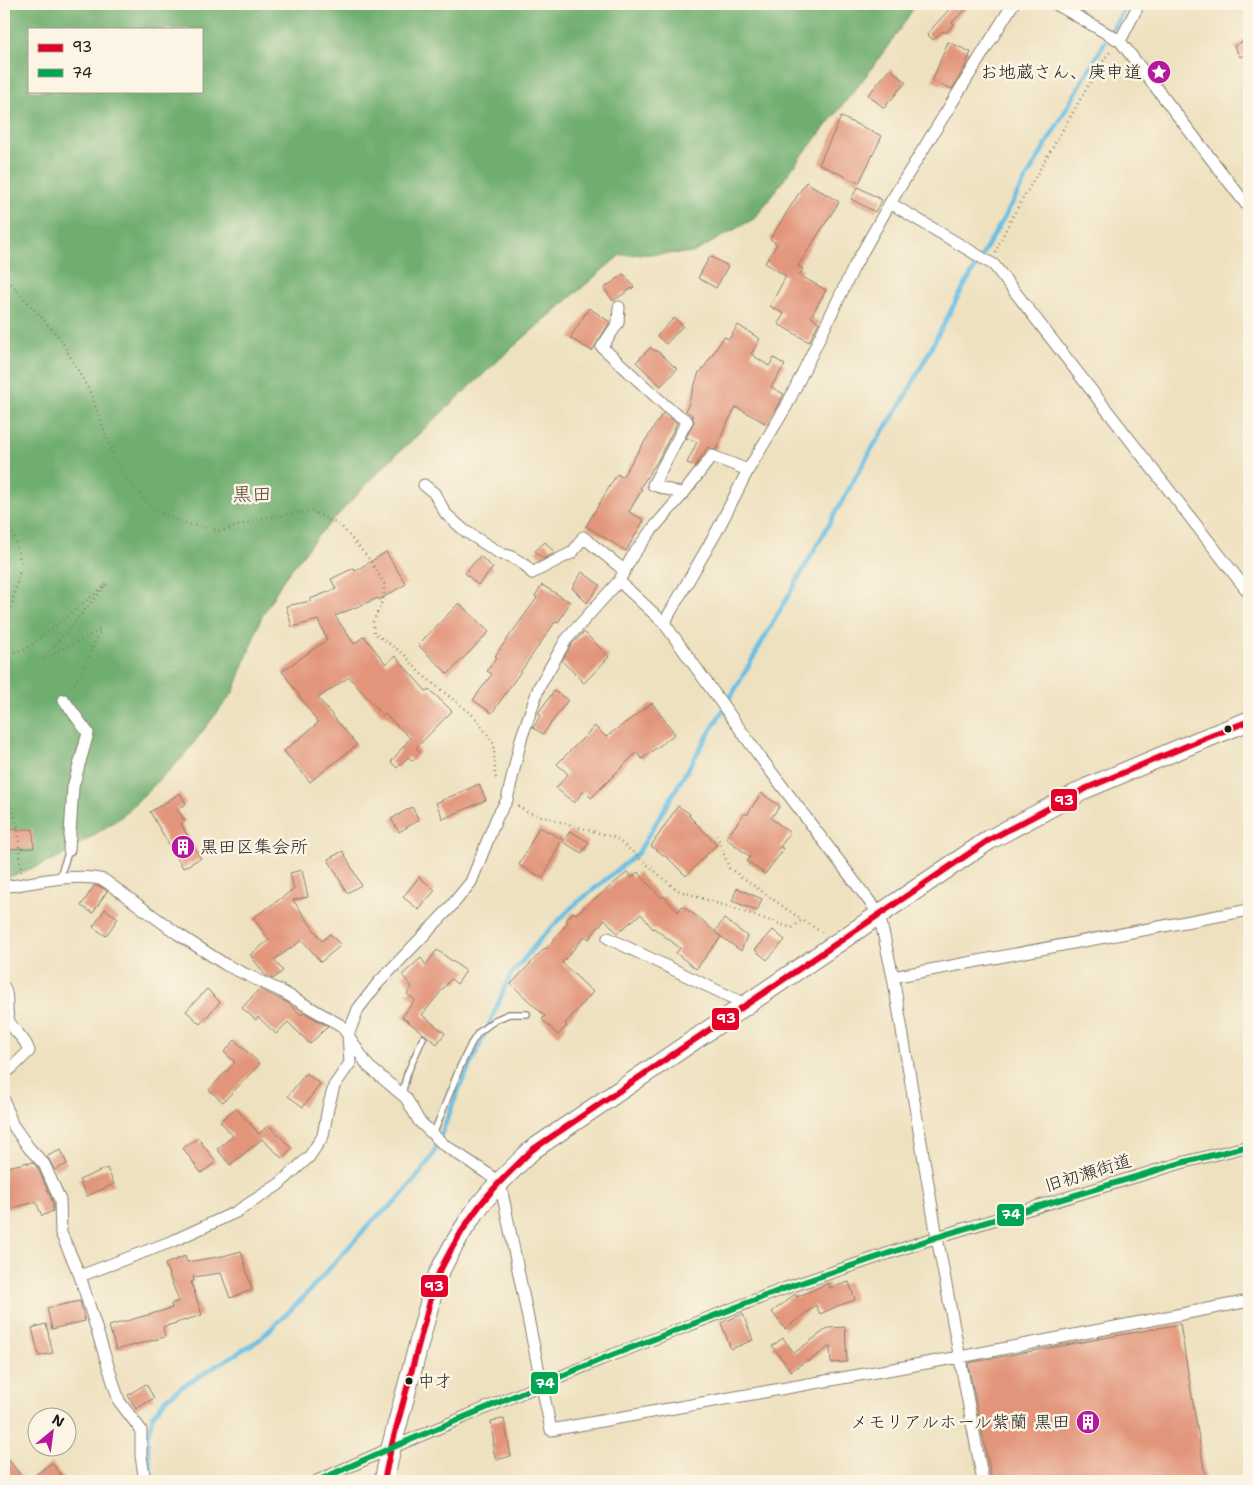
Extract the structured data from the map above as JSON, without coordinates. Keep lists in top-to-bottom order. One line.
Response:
{"streets":{"street":["旧初瀬街道"]},"districts":["黒田"],"places":{"place":["お地蔵さん、庚申道"],"building":["黒田区集会所","メモリアルホール紫蘭 黒田"],"other":["中才"]},"lines":["transit line 93","transit line 74"],"legend":["93","74"],"north":"top right"}
